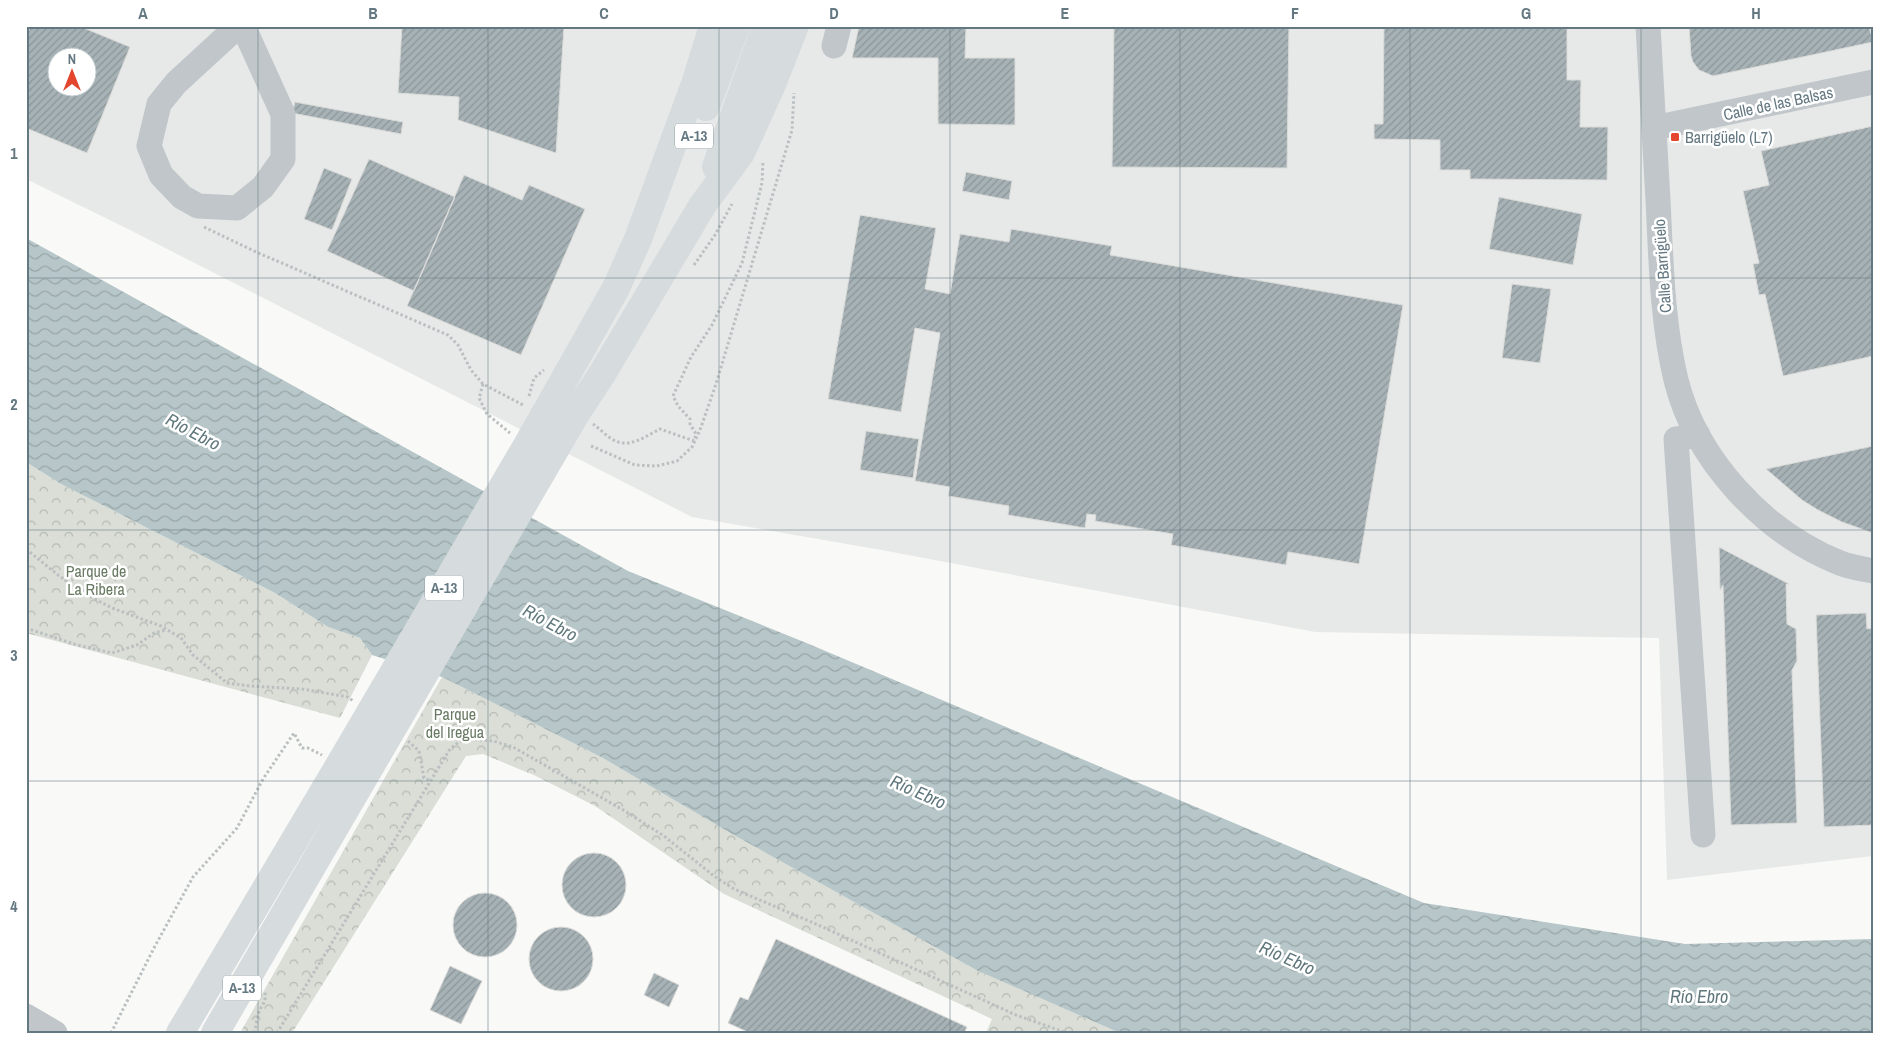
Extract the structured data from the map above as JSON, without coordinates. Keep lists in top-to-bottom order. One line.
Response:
{"streets":{"highway":["A-13"],"street":["Calle de las Balsas","Calle Barrigüelo"]},"crossings":[["Calle de las Balsas","Calle Barrigüelo"]],"water":["Río Ebro"],"parks":["Parque de La Ribera","Parque del Iregua"],"places":{"transit":["Barrigüelo (L7)"]},"north":"top","grid":{"columns":["A","B","C","D","E","F","G","H"],"rows":["1","2","3","4"]}}
